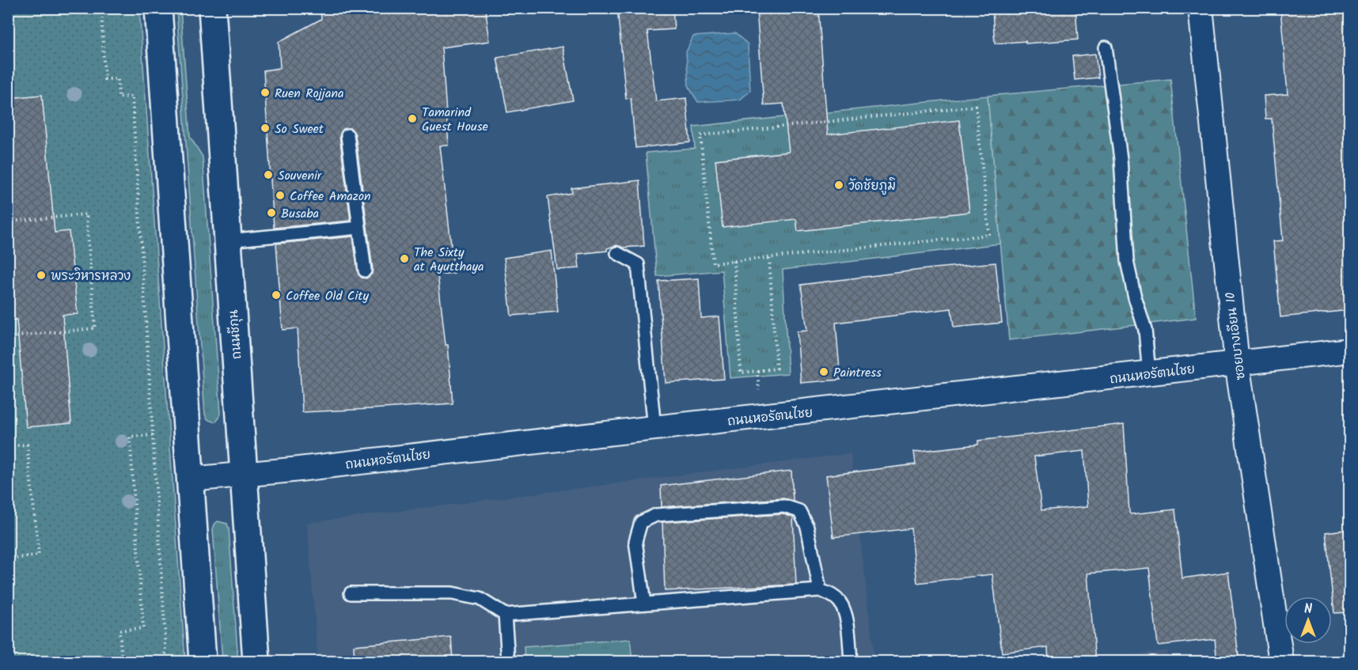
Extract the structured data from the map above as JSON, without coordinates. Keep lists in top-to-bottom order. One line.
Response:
{"streets":{"main road":["ถนนชีกุน"],"street":["ซอยบางเอียน 10","ถนนหอรัตนไชย"]},"crossings":[["ถนนชีกุน","ถนนหอรัตนไชย"],["ซอยบางเอียน 10","ถนนหอรัตนไชย"]],"places":["Ruen Rojjana","Tamarind Guest House","So Sweet","Souvenir","วัดชัยภูมิ","Coffee Amazon","Busaba","The Sixty at Ayutthaya","พระวิหารหลวง","Coffee Old City","Paintress"],"north":"top"}
